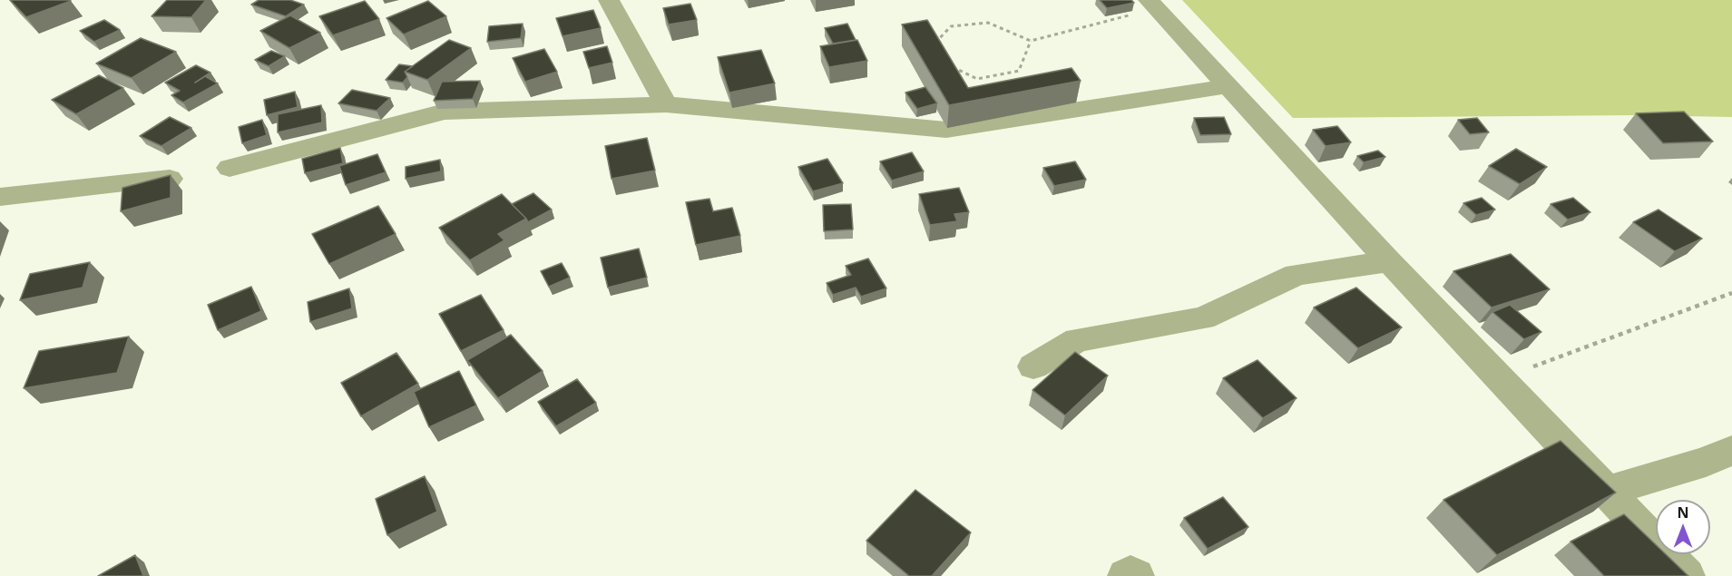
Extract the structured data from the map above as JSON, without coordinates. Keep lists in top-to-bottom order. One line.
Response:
{"north":"top"}
